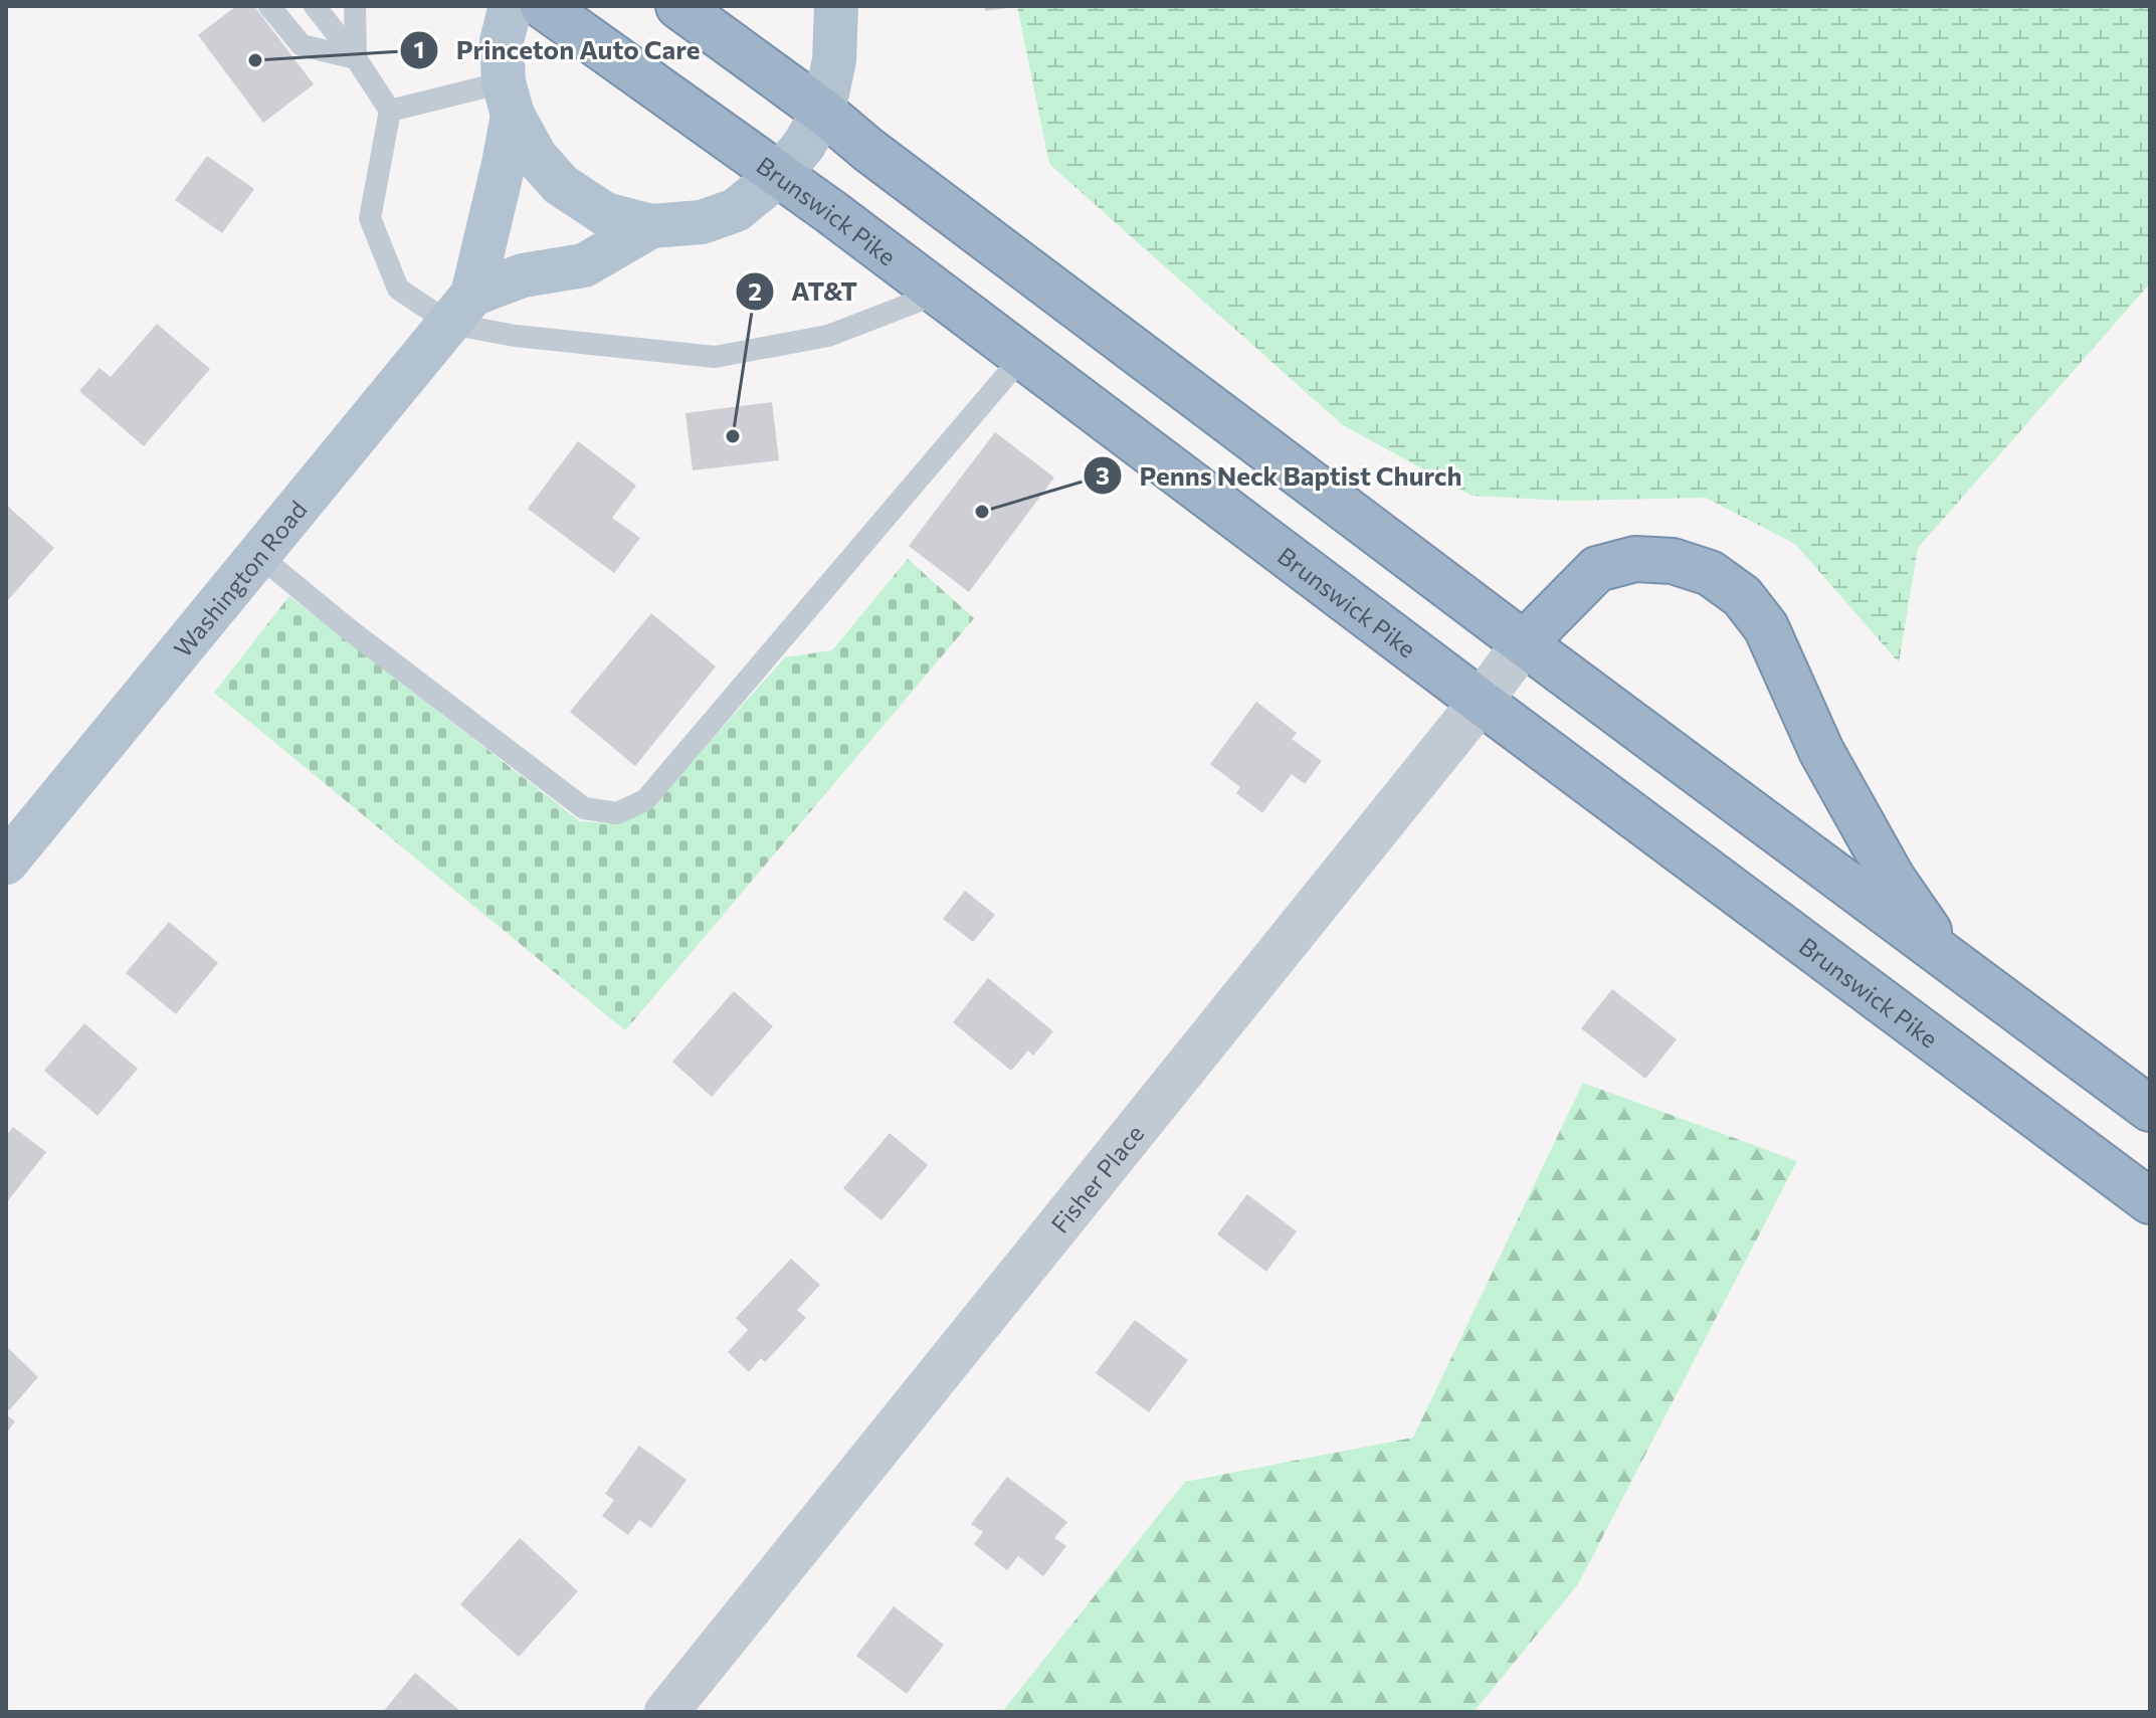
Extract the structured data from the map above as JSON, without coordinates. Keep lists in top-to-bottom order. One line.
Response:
{"streets":{"highway":["Brunswick Pike"],"main road":["Washington Road"],"street":["Fisher Place"]},"crossings":[["Brunswick Pike","Washington Road"],["Brunswick Pike","Fisher Place"]],"places":["Princeton Auto Care","AT&T","Penns Neck Baptist Church"]}
